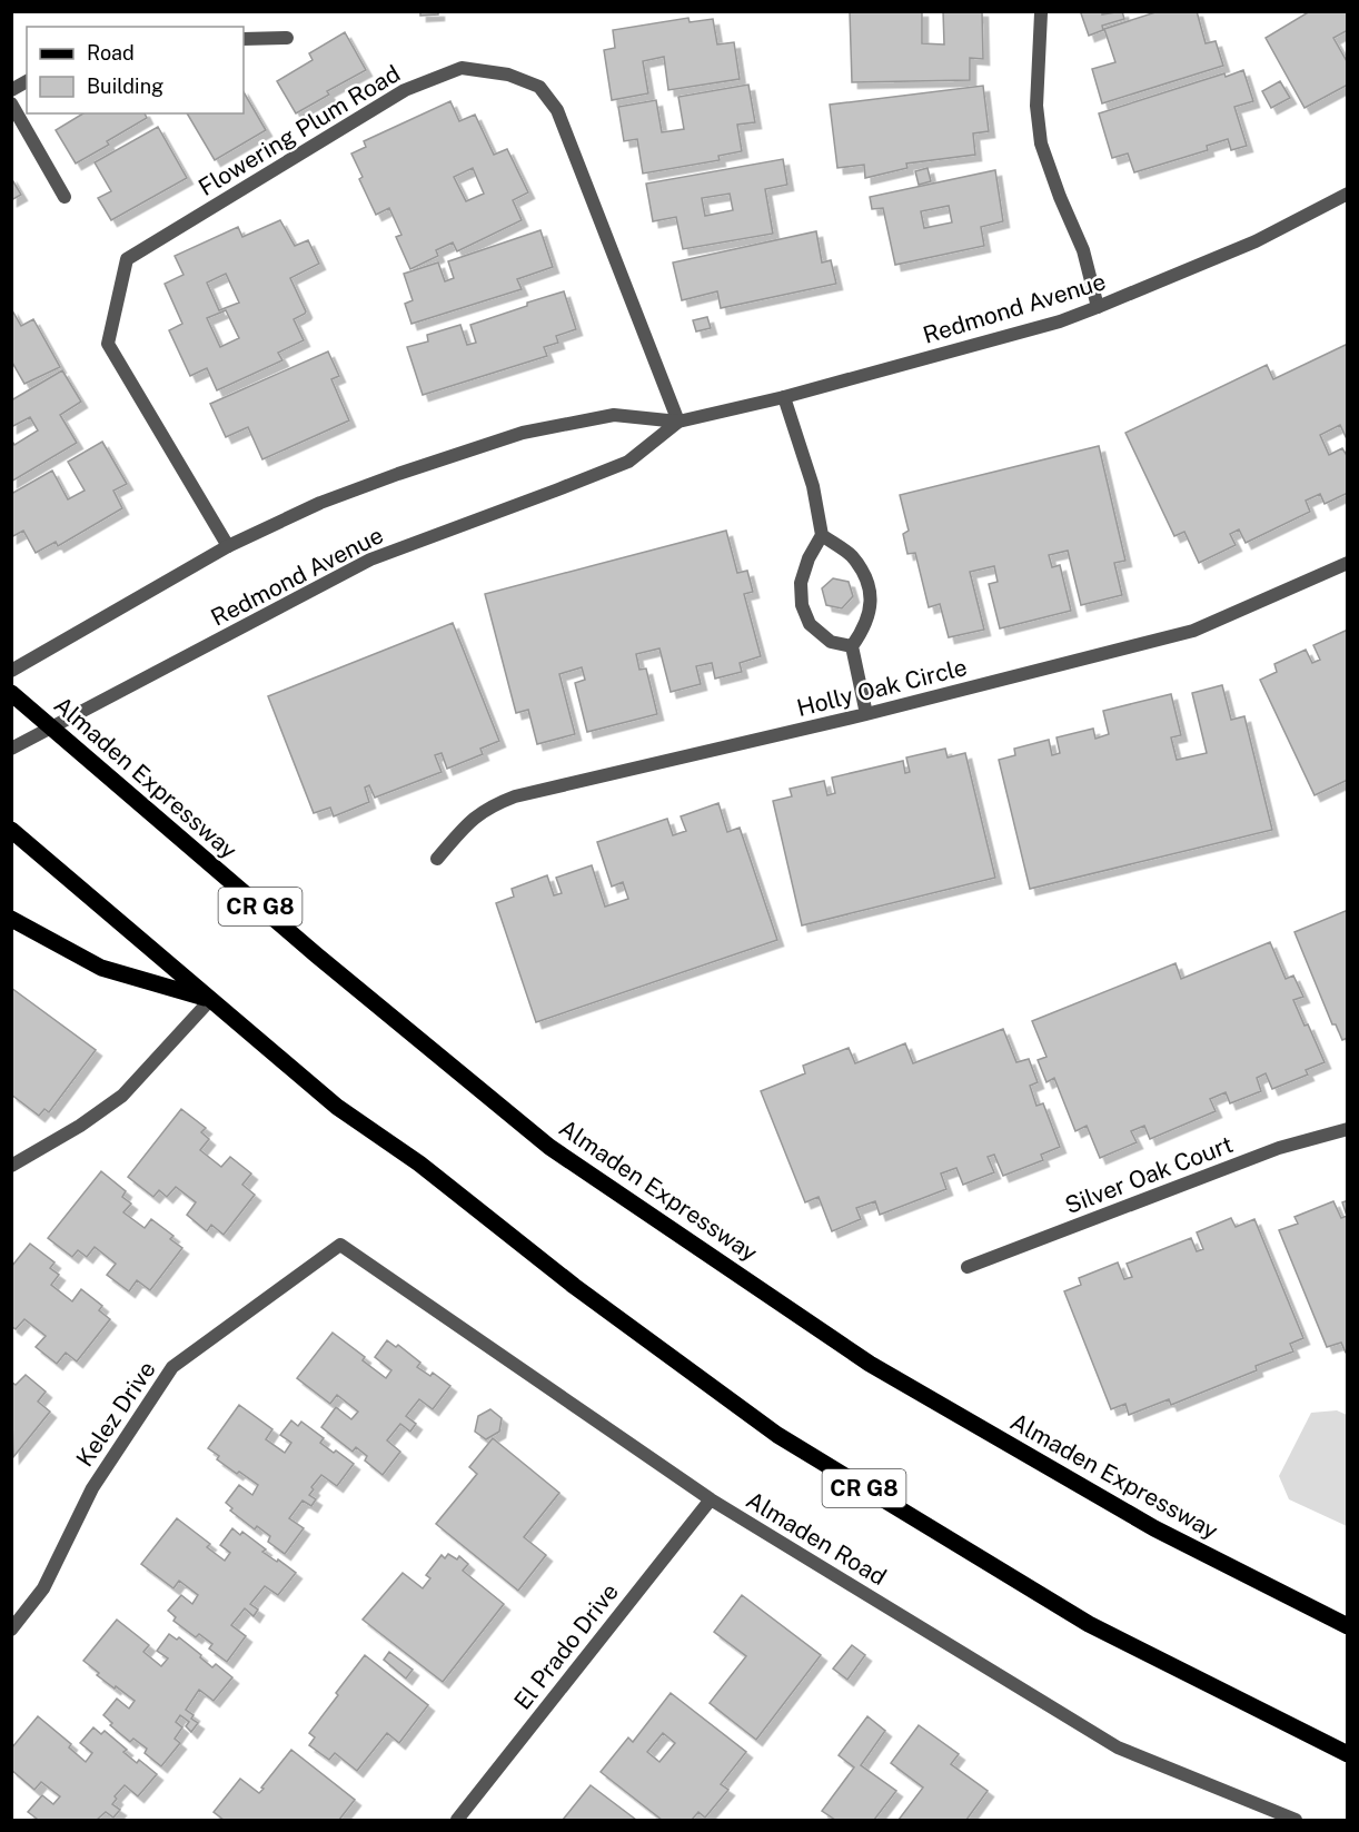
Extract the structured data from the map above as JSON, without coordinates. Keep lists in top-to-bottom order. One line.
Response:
{"streets":{"main road":["Almaden Expressway","CR G8"],"street":["Flowering Plum Road","Redmond Avenue","Holly Oak Circle","Silver Oak Court","Kelez Drive","Almaden Road","El Prado Drive"]},"crossings":[["Flowering Plum Road","Redmond Avenue"],["Redmond Avenue","Almaden Expressway"],["Kelez Drive","Almaden Road"],["Almaden Road","El Prado Drive"]],"legend":["Road","Building"]}
